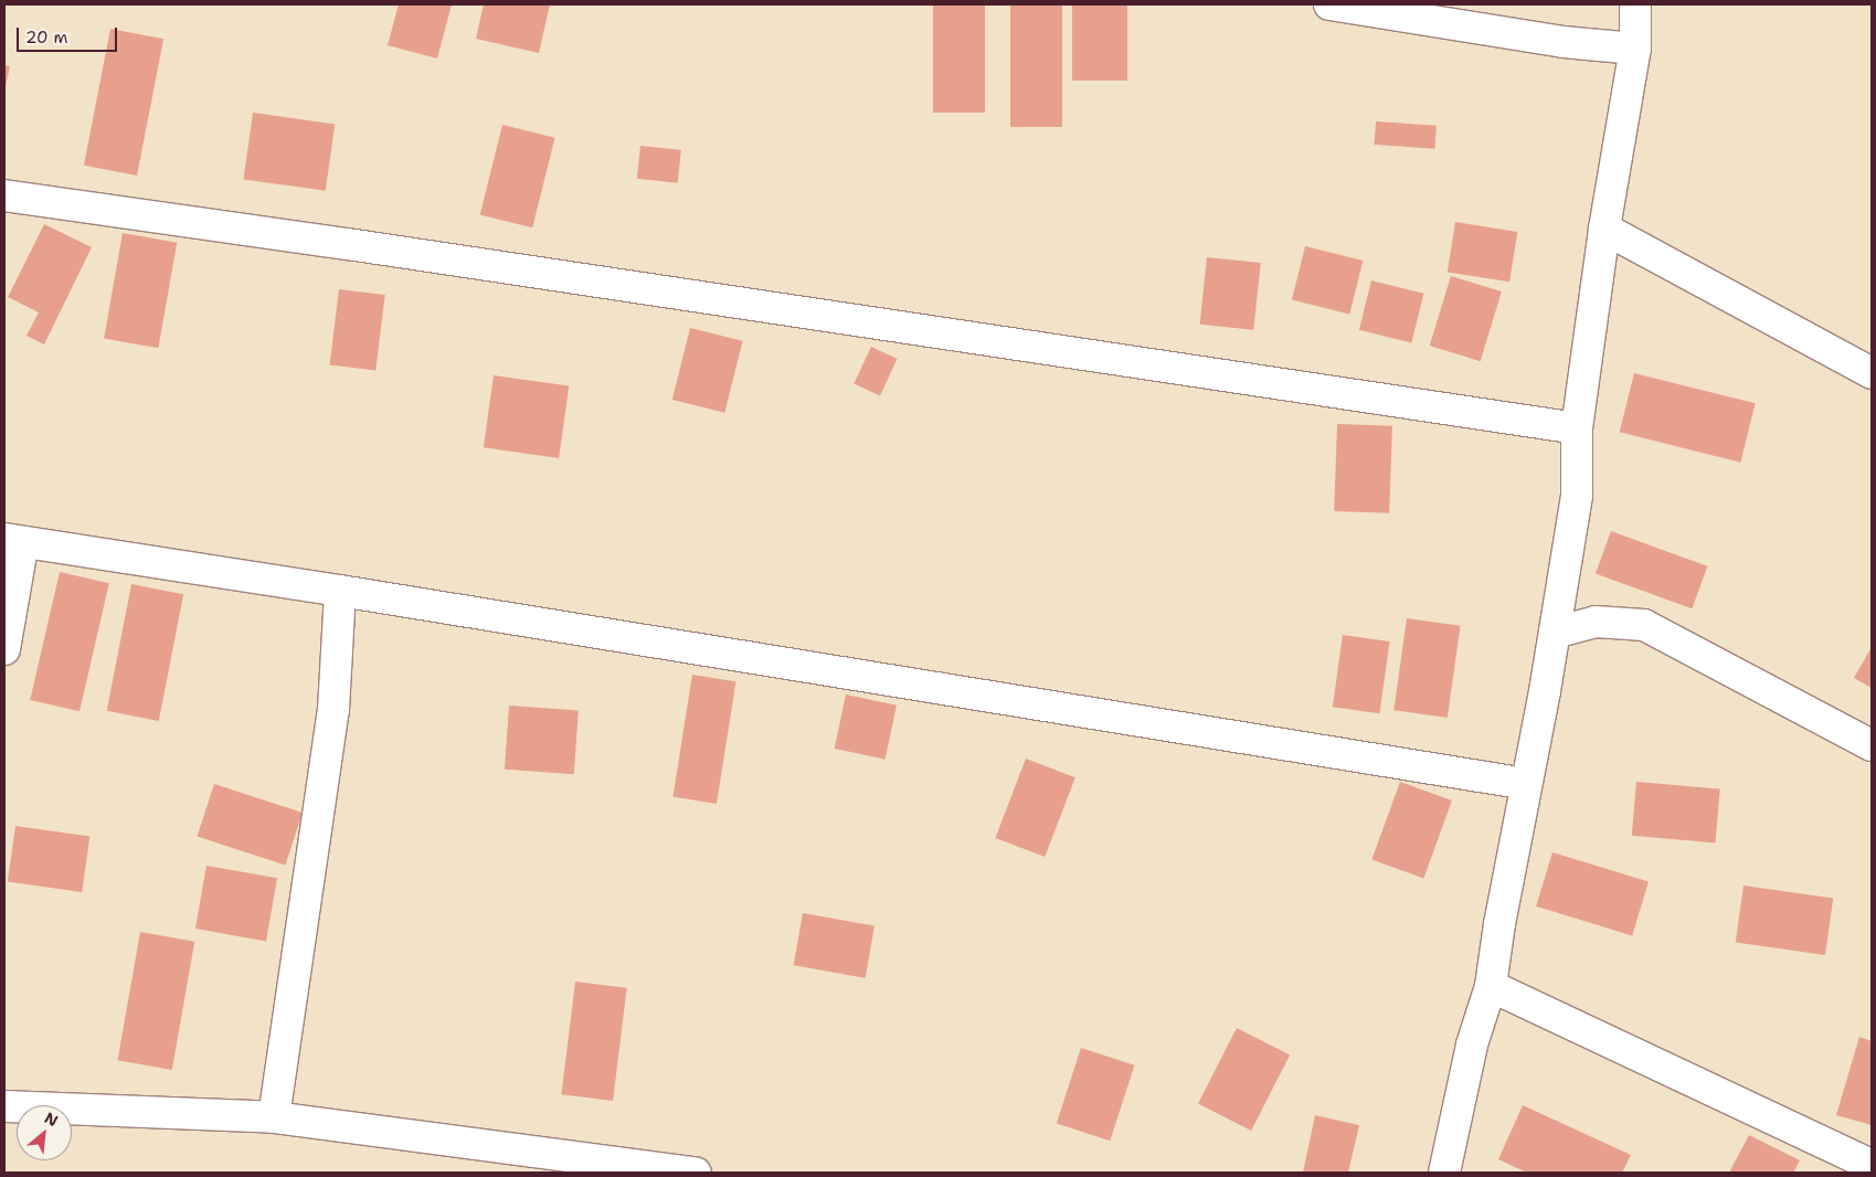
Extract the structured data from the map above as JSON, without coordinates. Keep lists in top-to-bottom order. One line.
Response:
{"scale_bar":"20 m","north":"top right"}
